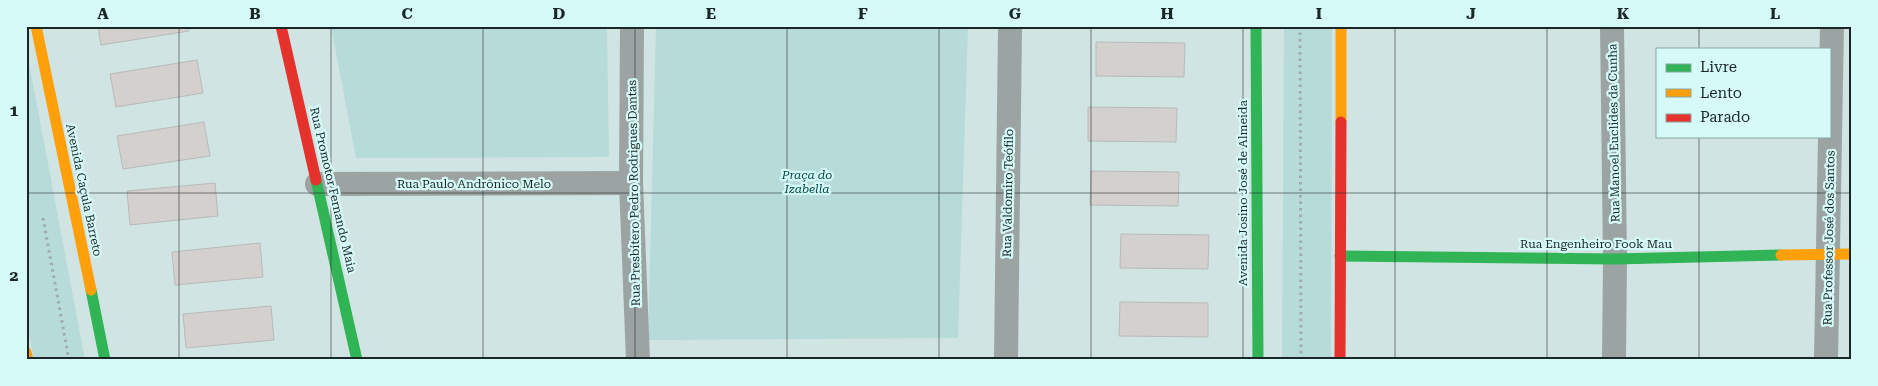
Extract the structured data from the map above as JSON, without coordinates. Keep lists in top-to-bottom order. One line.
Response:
{"streets":{"street":["Rua Manoel Euclides da Cunha","Rua Paulo Andrônico Melo","Avenida Caçula Barreto","Rua Promotor Fernando Maia","Rua Presbítero Pedro Rodrigues Dantas","Rua Valdomiro Teófilo","Avenida Josino José de Almeida","Rua Professor José dos Santos","Rua Engenheiro Fook Mau"]},"crossings":[["Rua Manoel Euclides da Cunha","Rua Engenheiro Fook Mau"],["Rua Paulo Andrônico Melo","Rua Promotor Fernando Maia"],["Rua Paulo Andrônico Melo","Rua Presbítero Pedro Rodrigues Dantas"],["Rua Professor José dos Santos","Rua Engenheiro Fook Mau"]],"parks":["Praça do Izabella"],"legend":["Livre","Lento","Parado"],"grid":{"columns":["A","B","C","D","E","F","G","H","I","J","K","L"],"rows":["1","2"]}}
